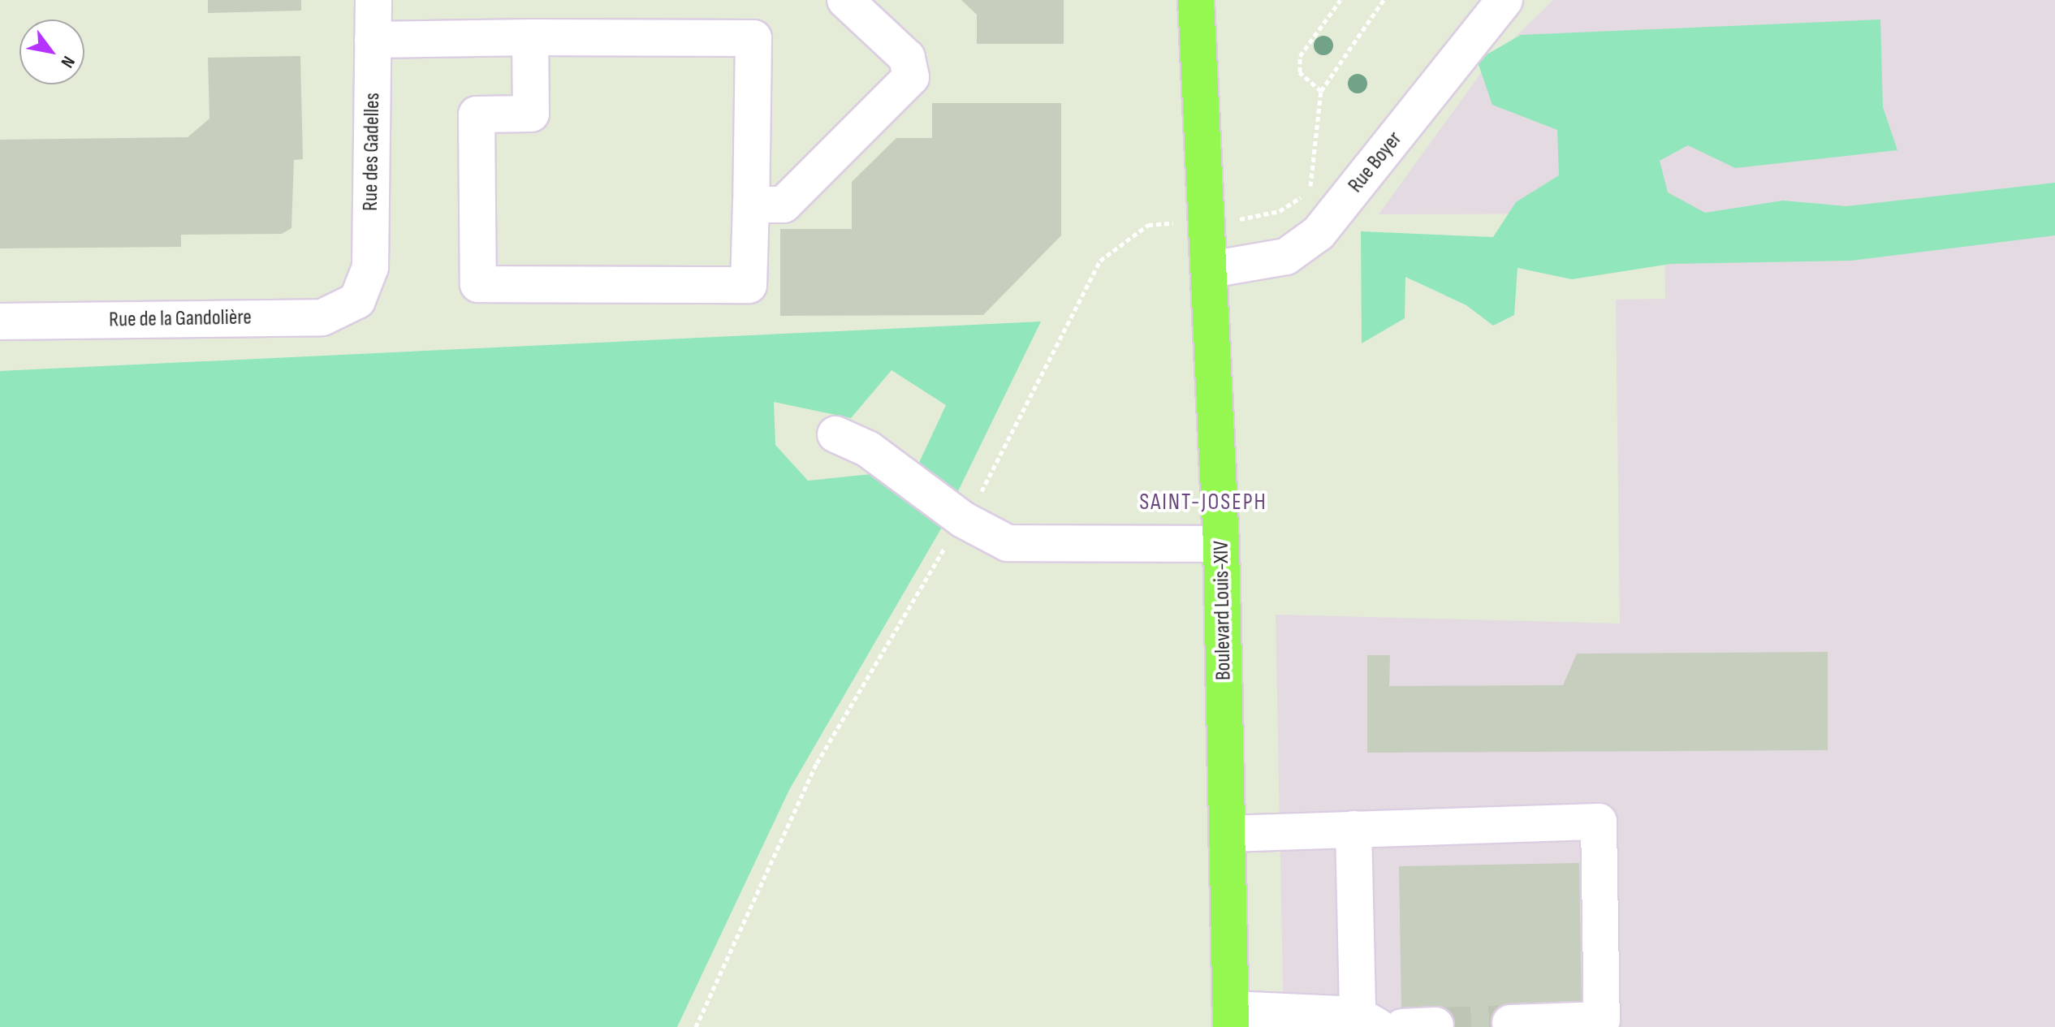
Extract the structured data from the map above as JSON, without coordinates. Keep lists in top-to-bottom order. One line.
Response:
{"streets":{"main road":["Boulevard Louis-XIV"],"street":["Rue des Gadelles","Rue Boyer","Rue de la Gandolière"]},"crossings":[["Rue des Gadelles","Rue de la Gandolière"],["Rue Boyer","Boulevard Louis-XIV"]],"districts":["SAINT-JOSEPH"],"north":"bottom right"}
